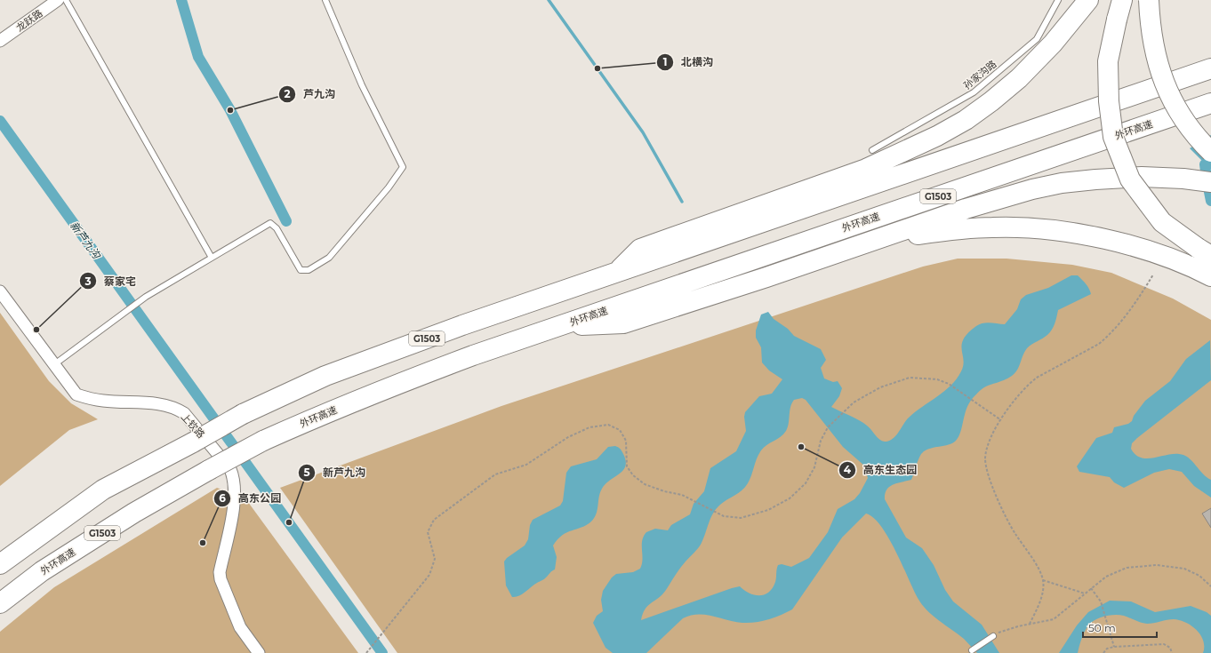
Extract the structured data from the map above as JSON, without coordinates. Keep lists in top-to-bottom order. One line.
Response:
{"streets":{"highway":["外环高速","G1503"],"street":["龙跃路","上钦路"],"lane":["孙家沟路"]},"water":["新芦九沟"],"places":["北横沟","芦九沟","蔡家宅","高东生态园","新芦九沟","高东公园"],"scale_bar":"50 m"}
